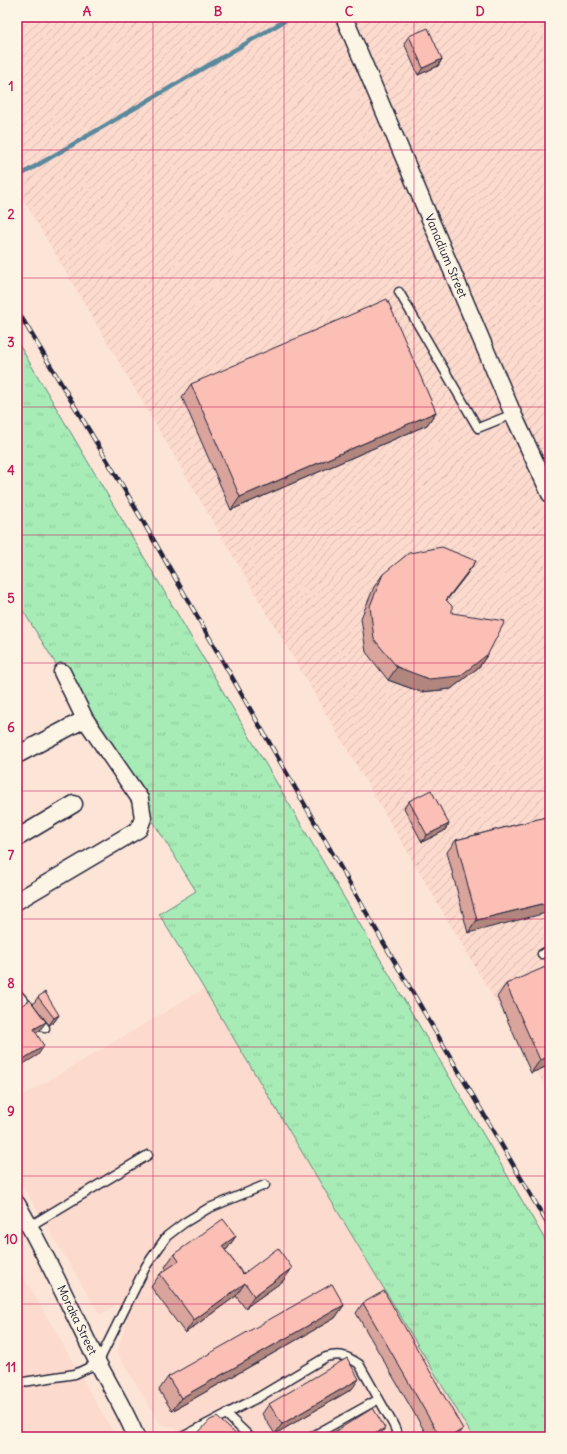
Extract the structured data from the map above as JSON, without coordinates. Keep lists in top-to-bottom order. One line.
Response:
{"streets":{"street":["Vanadium Street","Moraka Street"]},"grid":{"columns":["A","B","C","D"],"rows":["1","2","3","4","5","6","7","8","9","10","11"]}}
